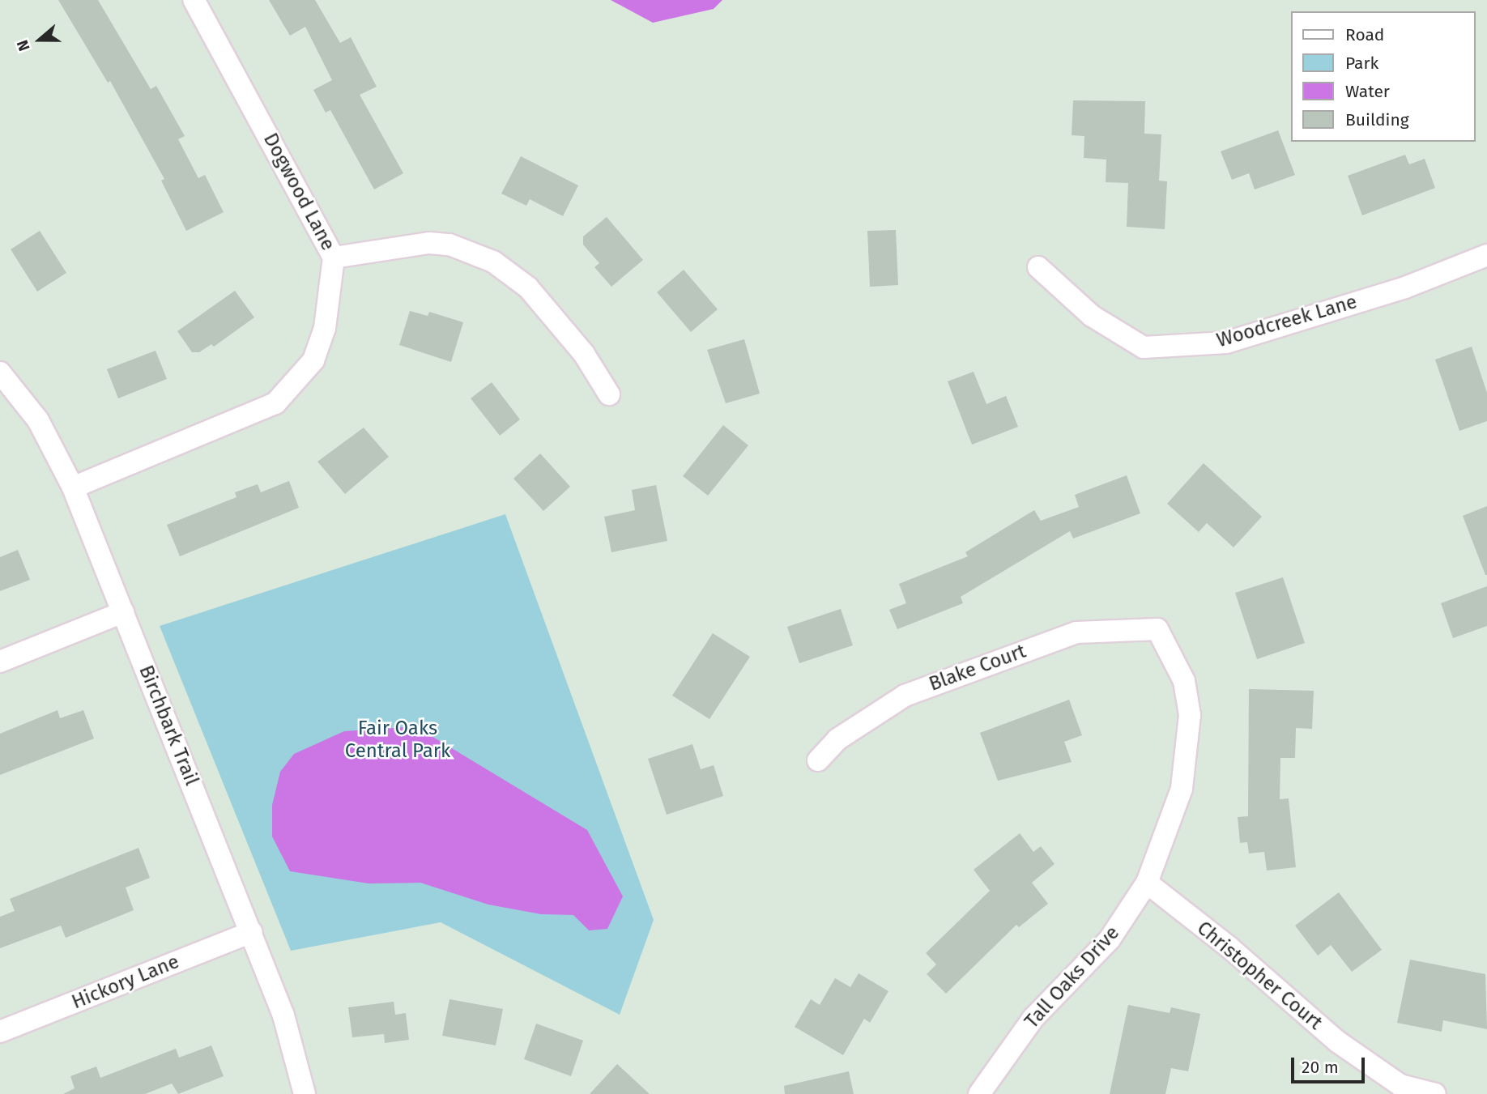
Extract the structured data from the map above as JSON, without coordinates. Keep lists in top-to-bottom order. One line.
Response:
{"streets":{"street":["Dogwood Lane","Woodcreek Lane","Blake Court","Birchbark Trail","Christopher Court","Tall Oaks Drive","Hickory Lane"]},"crossings":[["Dogwood Lane","Birchbark Trail"],["Blake Court","Tall Oaks Drive"],["Birchbark Trail","Hickory Lane"],["Christopher Court","Tall Oaks Drive"]],"parks":["Fair Oaks Central Park"],"legend":["Road","Park","Water","Building"],"scale_bar":"20 m","north":"left"}
